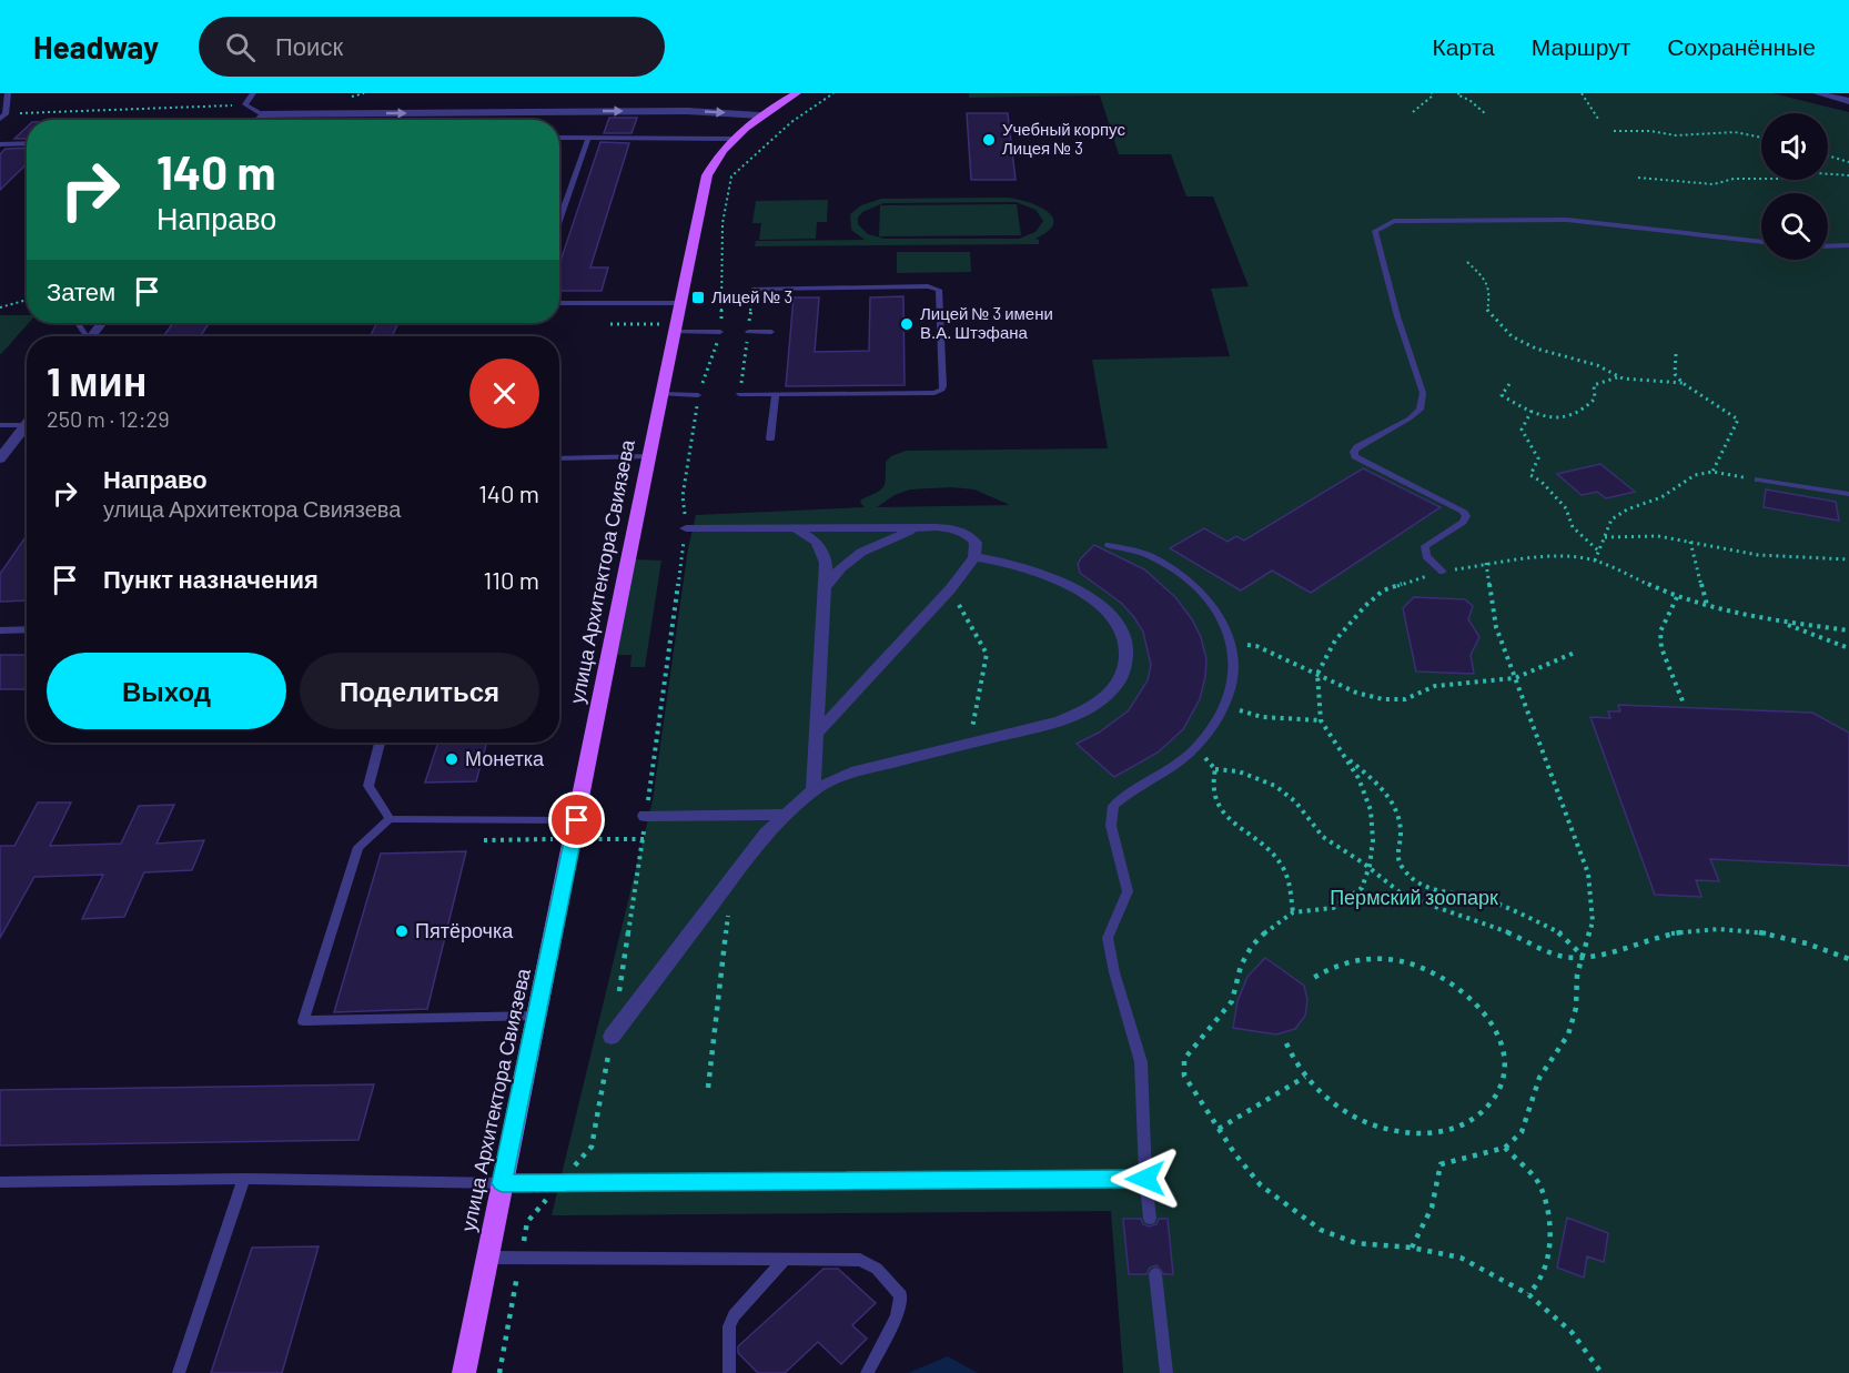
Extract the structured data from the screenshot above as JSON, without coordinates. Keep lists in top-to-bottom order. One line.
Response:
{"streets":{"main road":["улица Архитектора Свиязева"]},"parks":["Пермский зоопарк"],"places":{"other":["Учебный корпус Лицея № 3","Лицей № 3 имени В.А. Штэфана","Монетка","Пятёрочка"],"transit":["Лицей № 3"]},"page":{"header":"Headway","search":"Поиск","nav":["Карта","Маршрут","Сохранённые"],"turn":["140 m","Направо"],"then":"Затем","heading":["1 мин","250 m · 12:29"],"list":[{"name":"Направо","note":"улица Архитектора Свиязева","value":"140 m"},{"name":"Пункт назначения","value":"110 m"}],"buttons":["Выход","Поделиться"]}}
